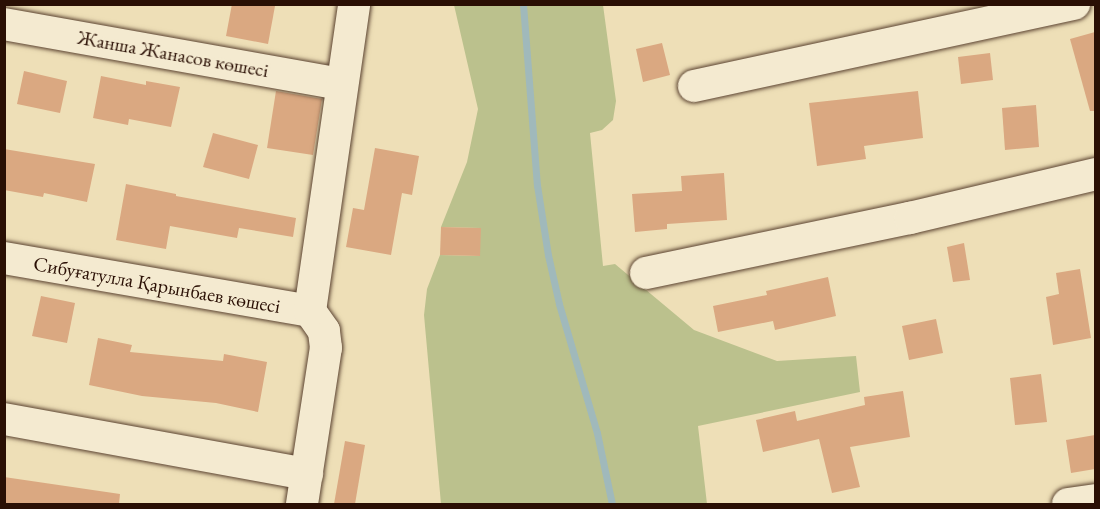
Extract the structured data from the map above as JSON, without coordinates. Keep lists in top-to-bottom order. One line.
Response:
{"streets":{"street":["Жанша Жанасов көшесі","Сибуғатулла Қарынбаев көшесі"]}}
